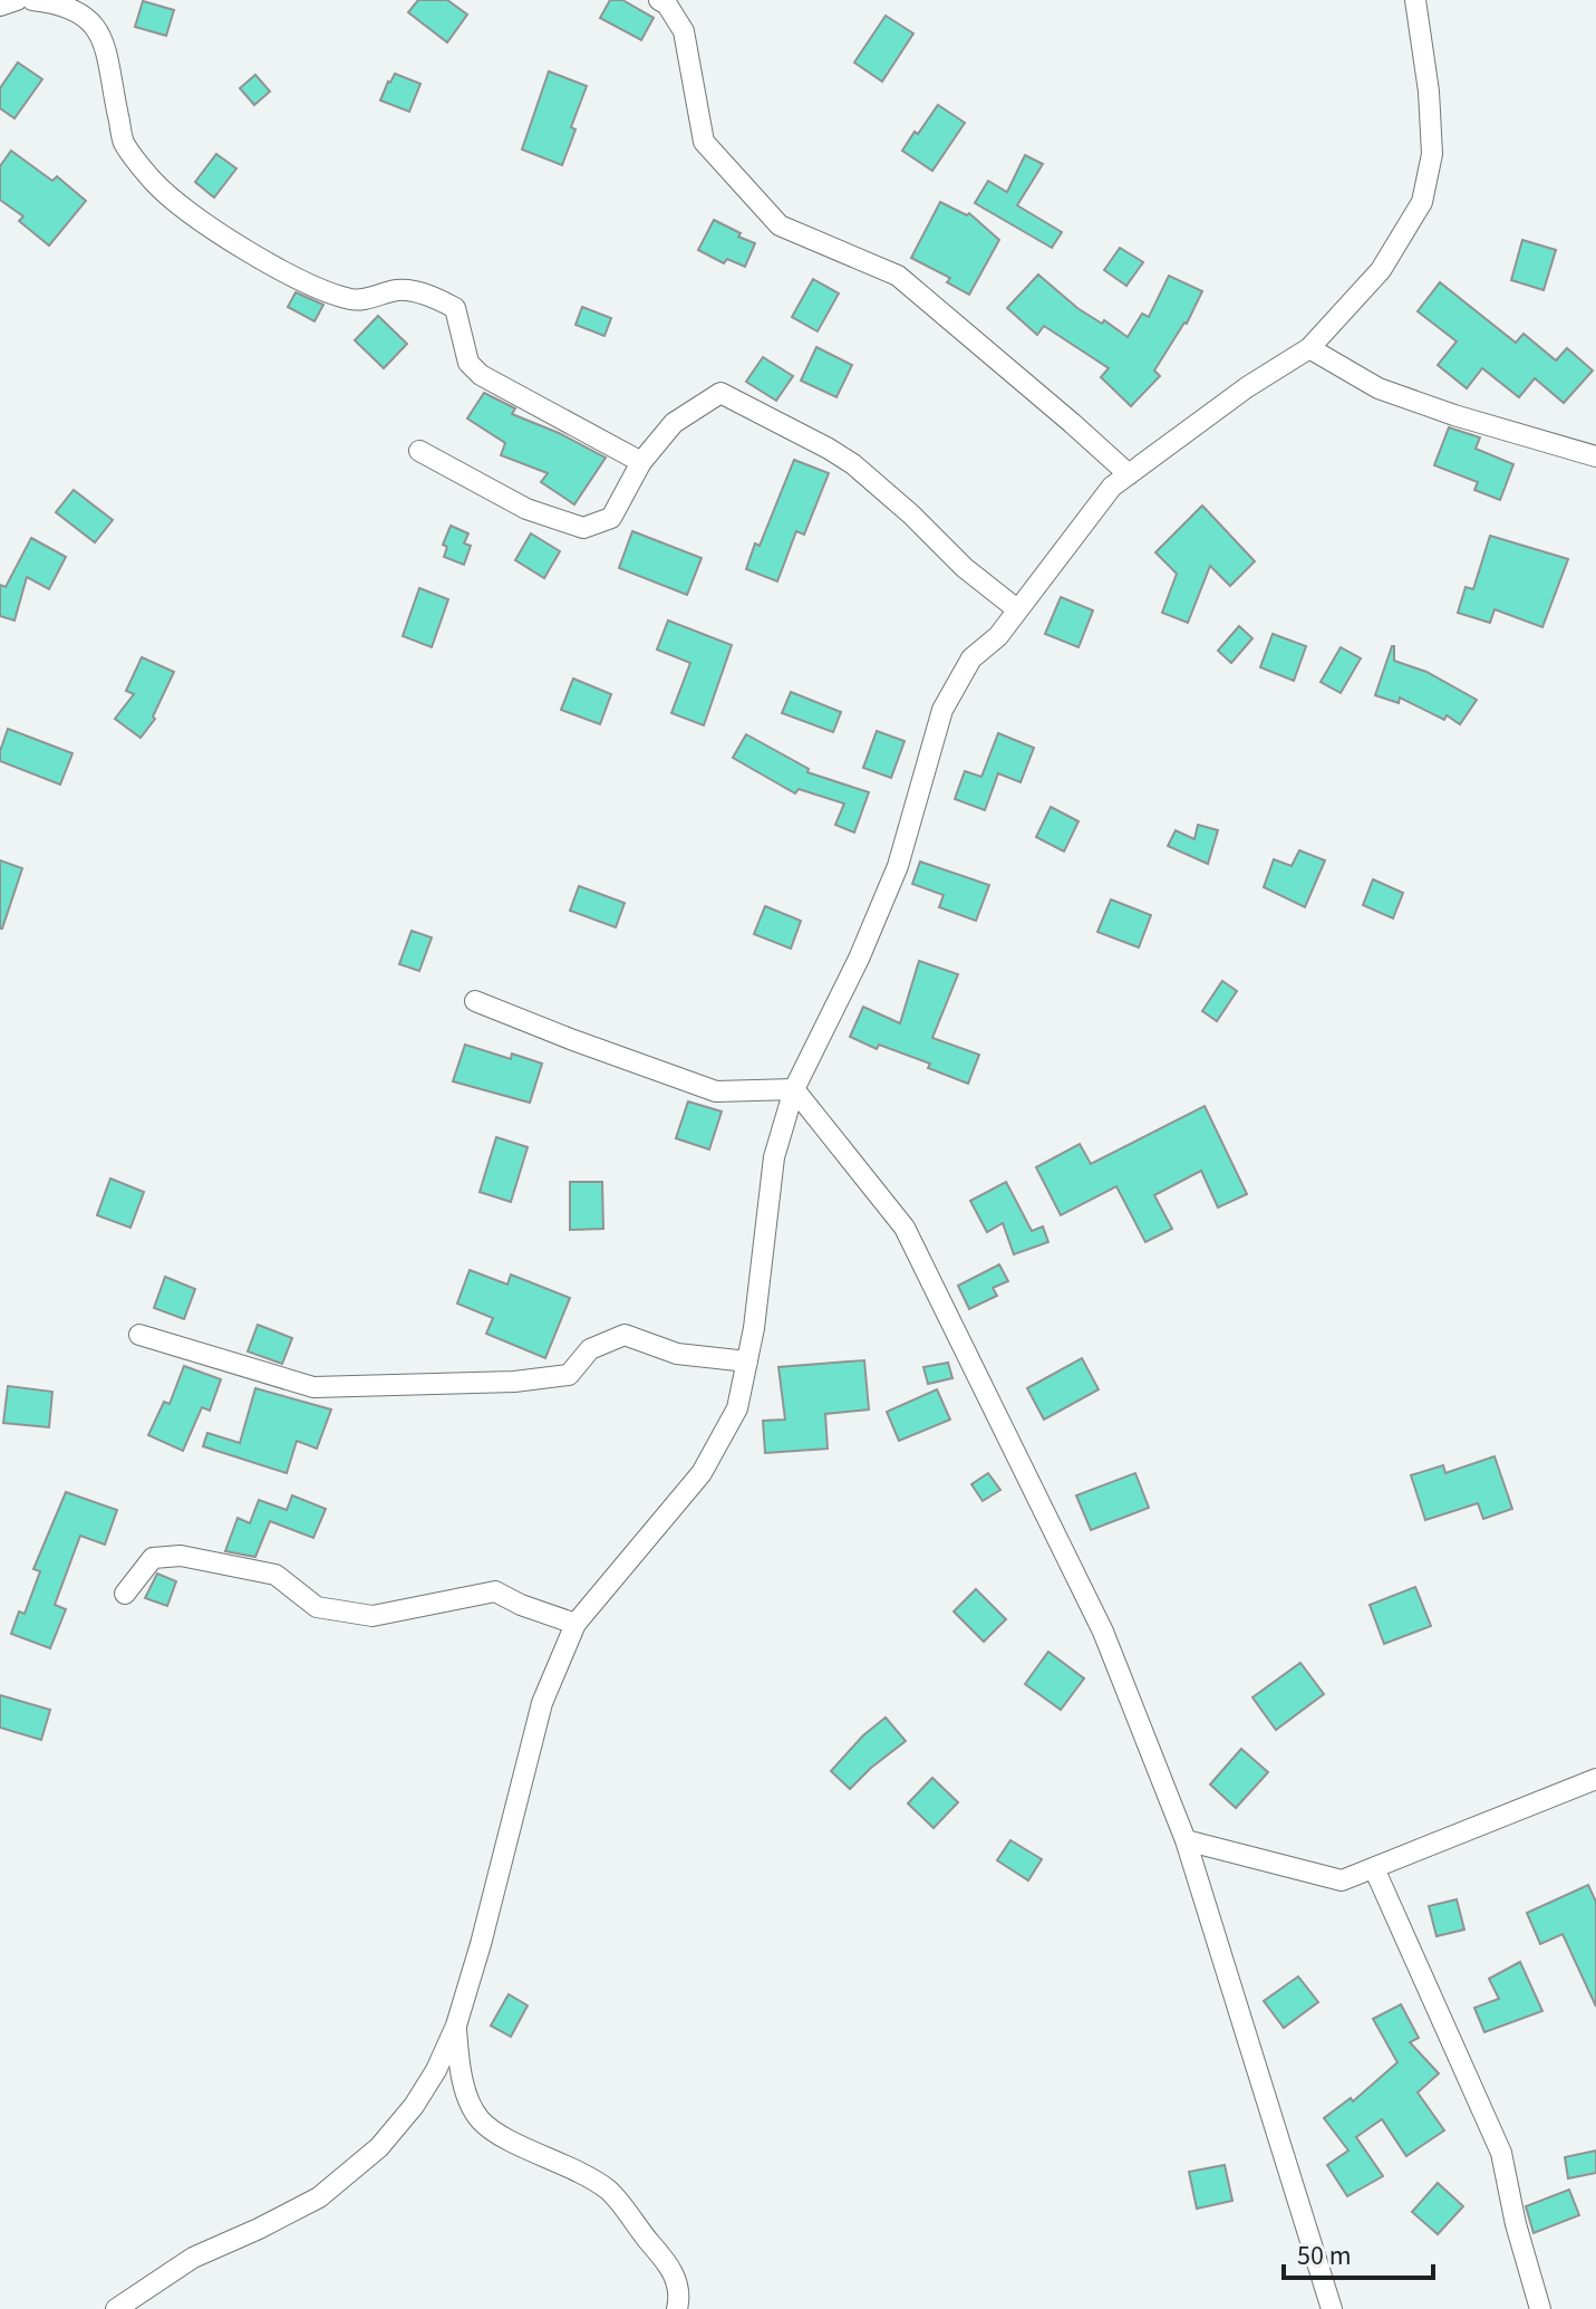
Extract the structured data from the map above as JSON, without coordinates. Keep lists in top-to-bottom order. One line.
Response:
{"scale_bar":"50 m"}
